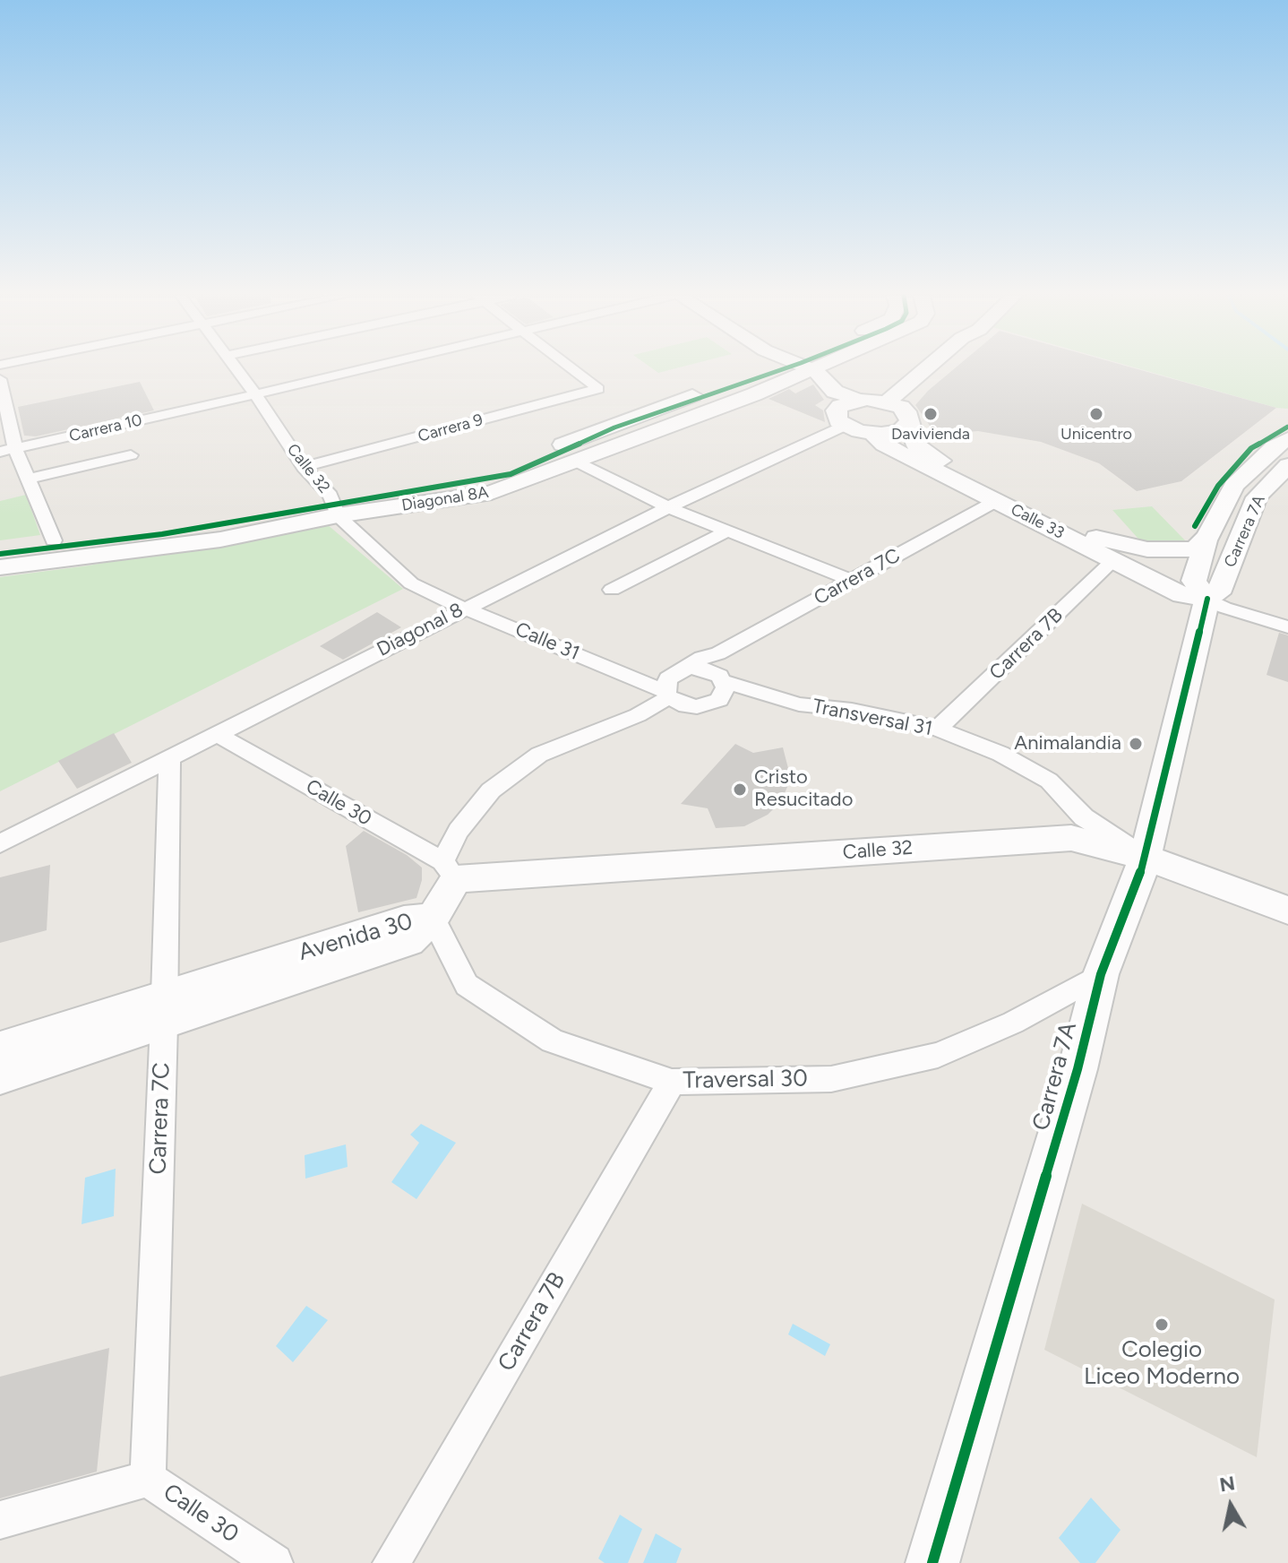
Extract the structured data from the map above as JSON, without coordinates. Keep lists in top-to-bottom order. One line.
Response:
{"streets":{"street":["Carrera 10","Carrera 9","Calle 32","Diagonal 8A","Calle 33","Carrera 7A","Carrera 7C","Diagonal 8","Calle 31","Carrera 7B","Transversal 31","Calle 30","Avenida 30","Traversal 30"]},"crossings":[["Carrera 10","Calle 32"],["Carrera 9","Calle 32"],["Calle 32","Diagonal 8A"],["Calle 32","Carrera 7A"],["Calle 32","Diagonal 8"],["Calle 32","Calle 31"],["Calle 32","Transversal 31"],["Calle 32","Calle 30"],["Calle 33","Carrera 7A"],["Calle 33","Carrera 7C"],["Calle 33","Carrera 7B"],["Carrera 7A","Transversal 31"],["Carrera 7A","Traversal 30"],["Carrera 7C","Diagonal 8"],["Carrera 7C","Transversal 31"],["Carrera 7C","Calle 30"],["Carrera 7C","Avenida 30"],["Diagonal 8","Calle 31"],["Diagonal 8","Calle 30"],["Carrera 7B","Transversal 31"],["Carrera 7B","Traversal 30"],["Avenida 30","Traversal 30"]],"places":["Davivienda","Unicentro","Animalandia","Cristo Resucitado","Colegio Liceo Moderno"],"north":"top"}
